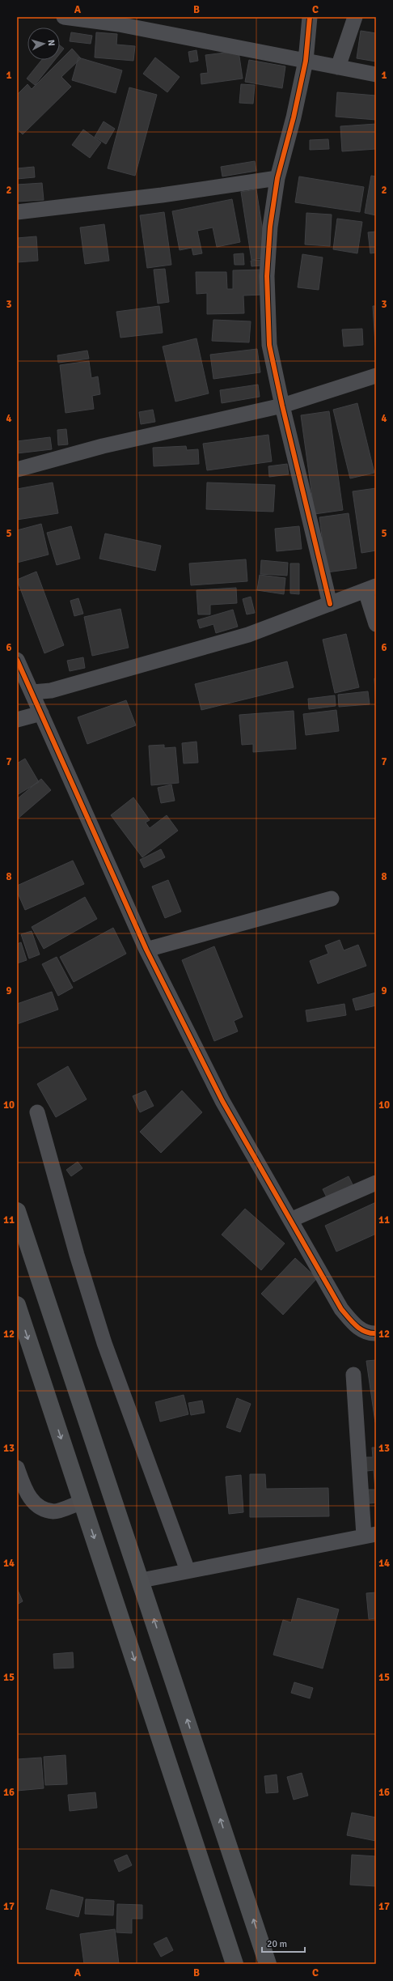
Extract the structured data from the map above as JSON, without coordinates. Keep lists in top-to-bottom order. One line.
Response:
{"scale_bar":"20 m","north":"right","grid":{"columns":["A","B","C"],"rows":["1","2","3","4","5","6","7","8","9","10","11","12","13","14","15","16","17"]}}
